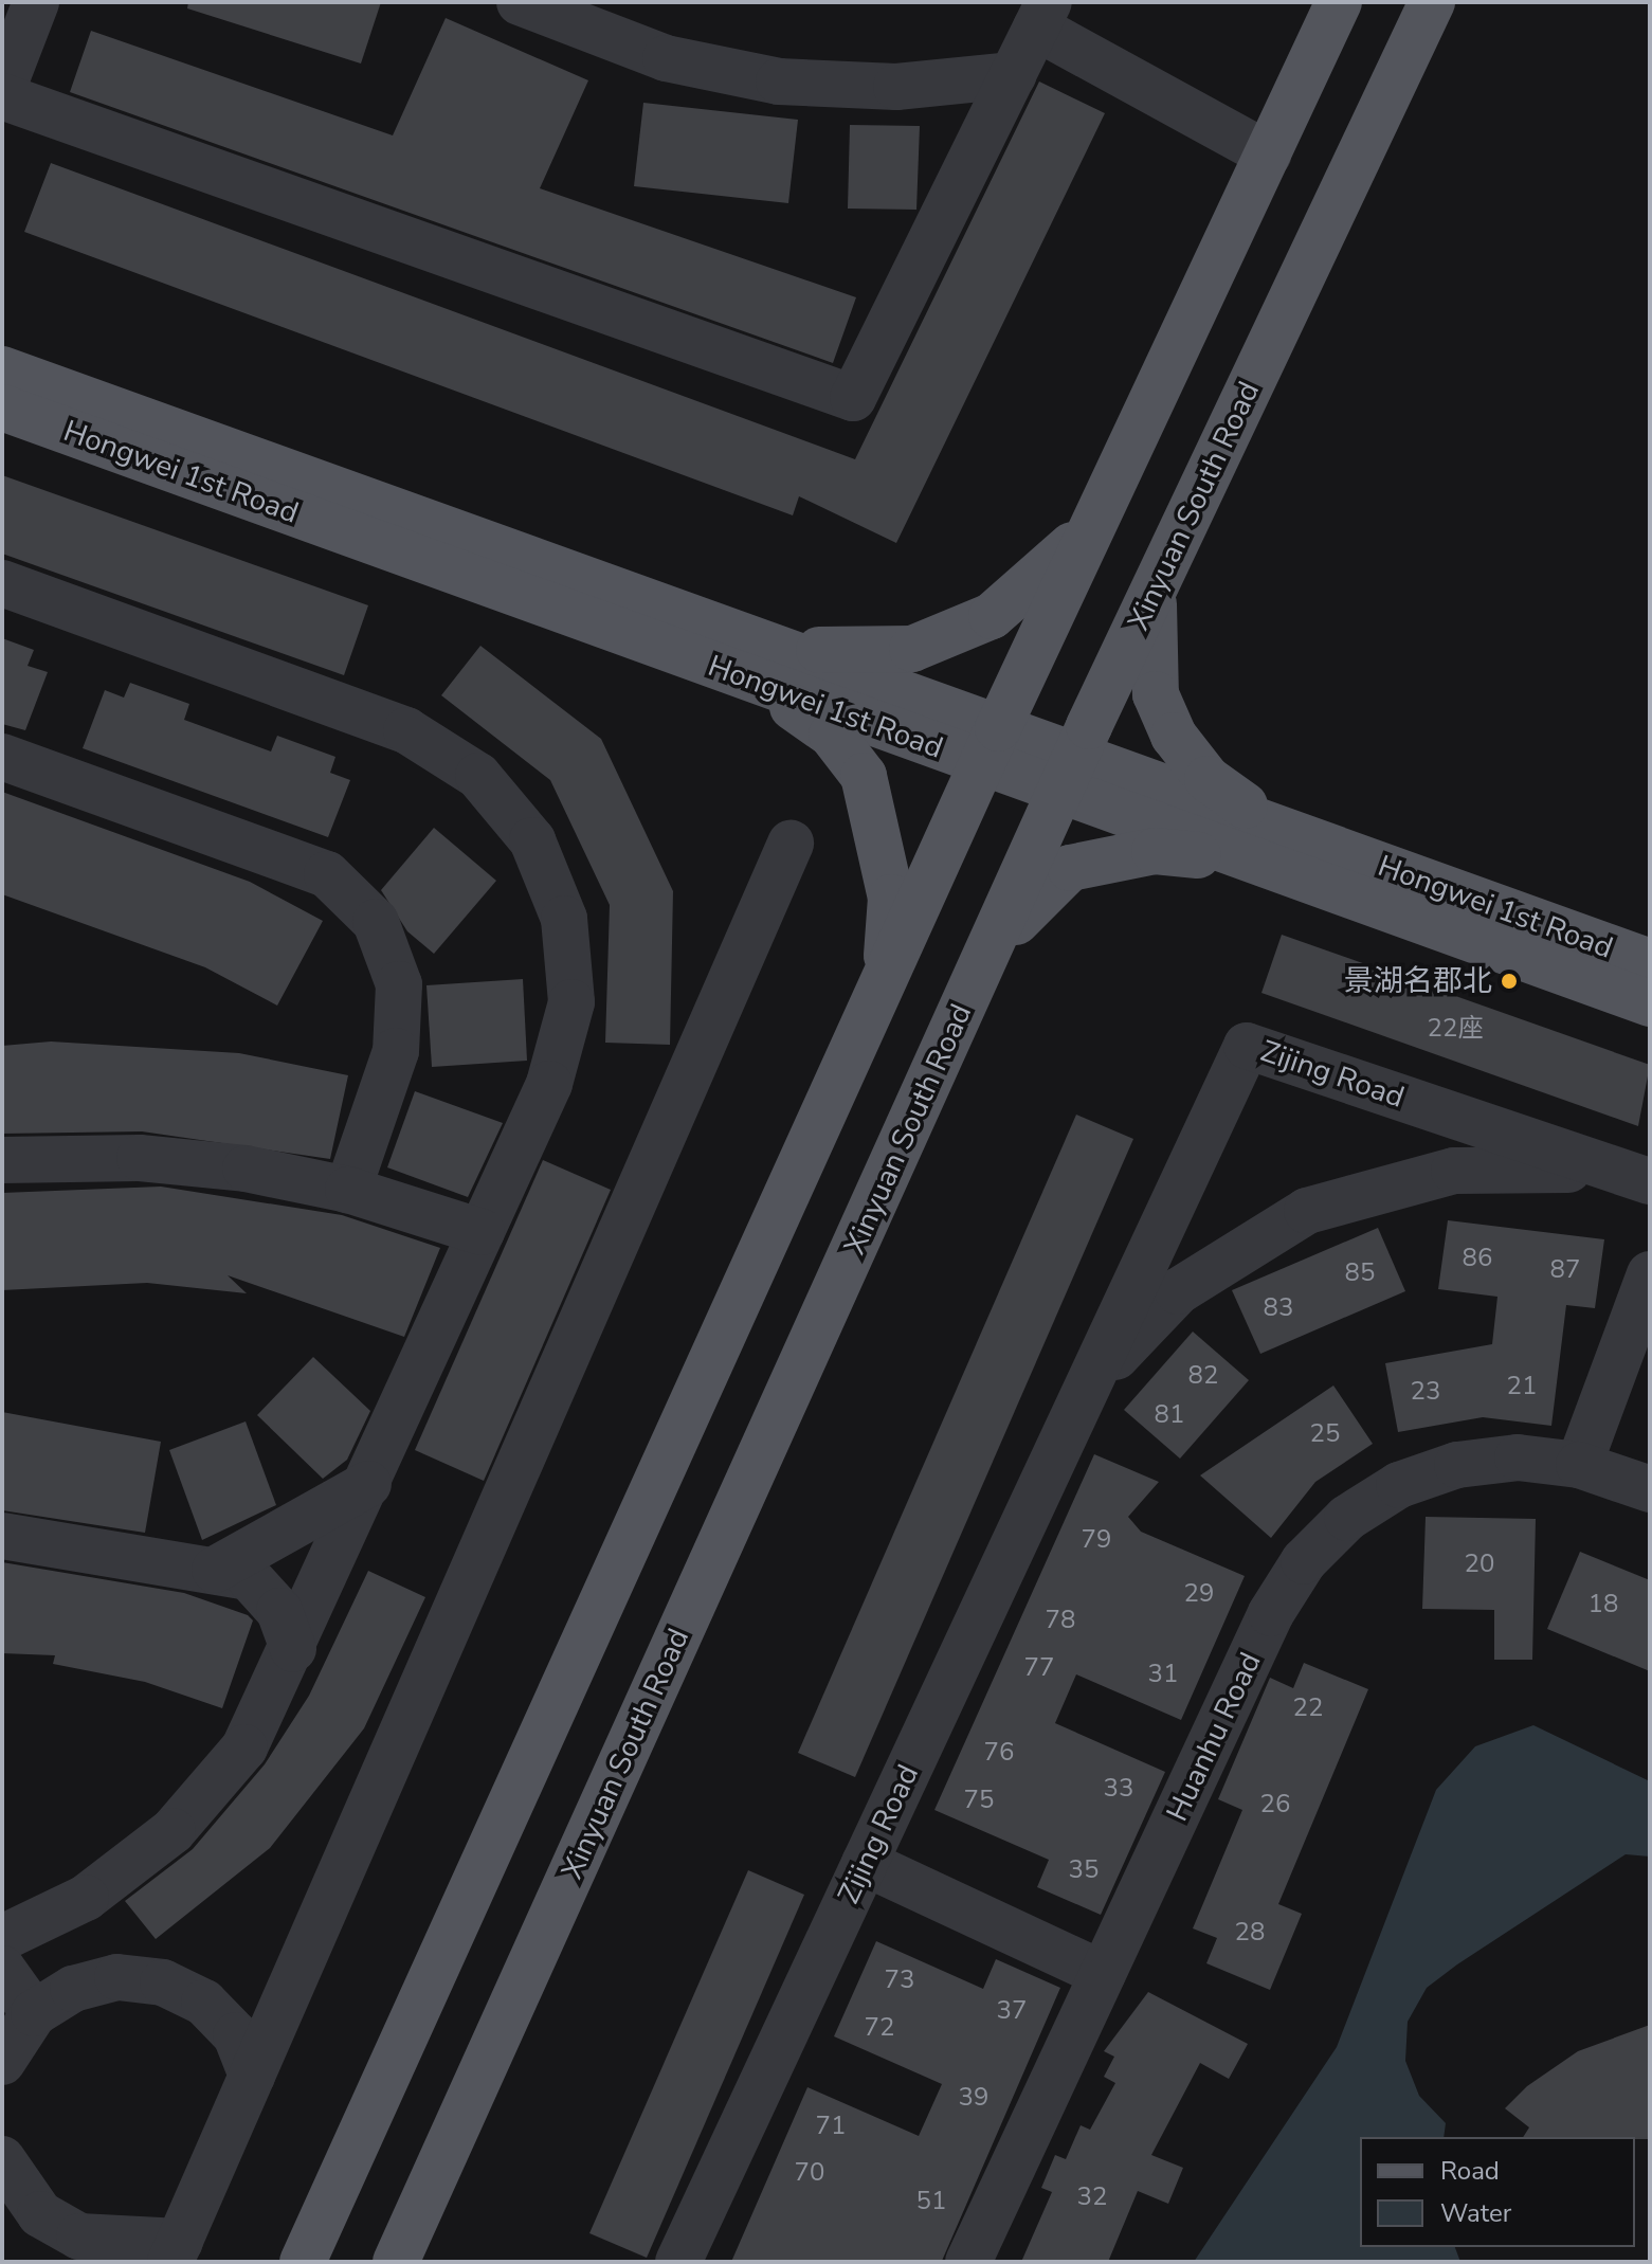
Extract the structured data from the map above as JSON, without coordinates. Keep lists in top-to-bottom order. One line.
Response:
{"streets":{"main road":["Hongwei 1st Road","Xinyuan South Road"],"street":["Zijing Road","Huanhu Road"]},"crossings":[["Hongwei 1st Road","Xinyuan South Road"]],"places":["景湖名郡北"],"house_numbers":["22座","86","87","85","83","82","21","23","81","25","79","20","29","18","78","77","31","22","76","33","75","26","35","28","73","37","72","39","71","70","32","51"],"legend":["Road","Water"]}
